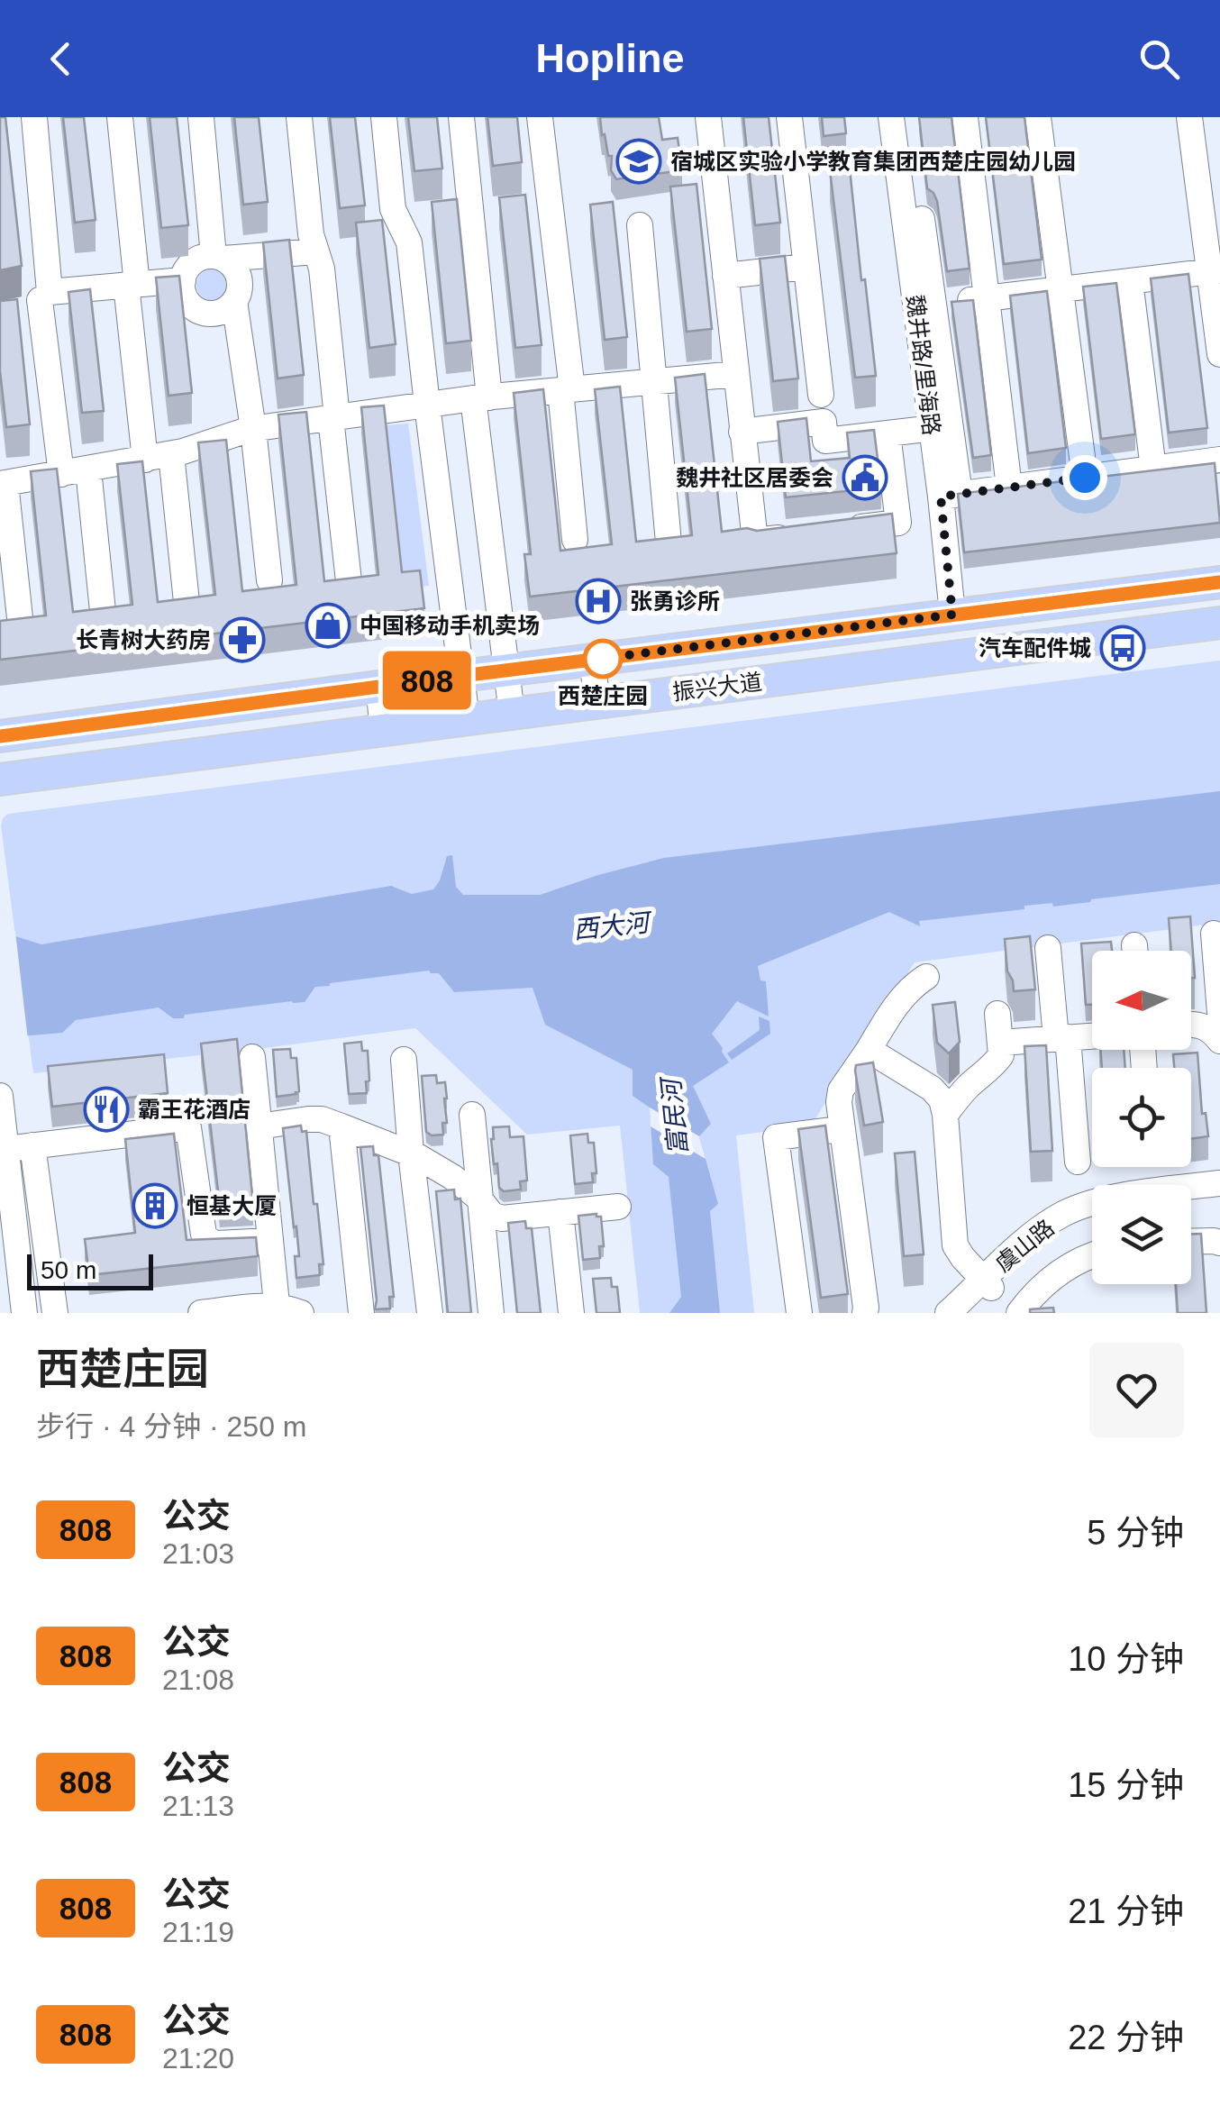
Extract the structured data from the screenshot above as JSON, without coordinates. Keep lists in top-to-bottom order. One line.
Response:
{"streets":{"main road":["振兴大道"],"street":["魏井路/里海路","虞山路"]},"crossings":[["魏井路/里海路","振兴大道"]],"water":["西大河","富民河"],"places":{"school or university":["宿城区实验小学教育集团西楚庄园幼儿园"],"public building":["魏井社区居委会"],"hospital":["张勇诊所"],"shop":["中国移动手机卖场"],"pharmacy":["长青树大药房"],"bus stop":["汽车配件城"],"other":["西楚庄园"],"restaurant":["霸王花酒店"],"building":["恒基大厦"]},"lines":["bus line 808"],"scale_bar":"50 m","north":"left","page":{"header":"Hopline","on_map":"808","scale":"50 m","heading":["西楚庄园","步行 · 4 分钟 · 250 m"],"list":[{"mark":"808","name":"公交","note":"21:03","value":"5 分钟"},{"mark":"808","name":"公交","note":"21:08","value":"10 分钟"},{"mark":"808","name":"公交","note":"21:13","value":"15 分钟"},{"mark":"808","name":"公交","note":"21:19","value":"21 分钟"},{"mark":"808","name":"公交","note":"21:20","value":"22 分钟"}]}}
